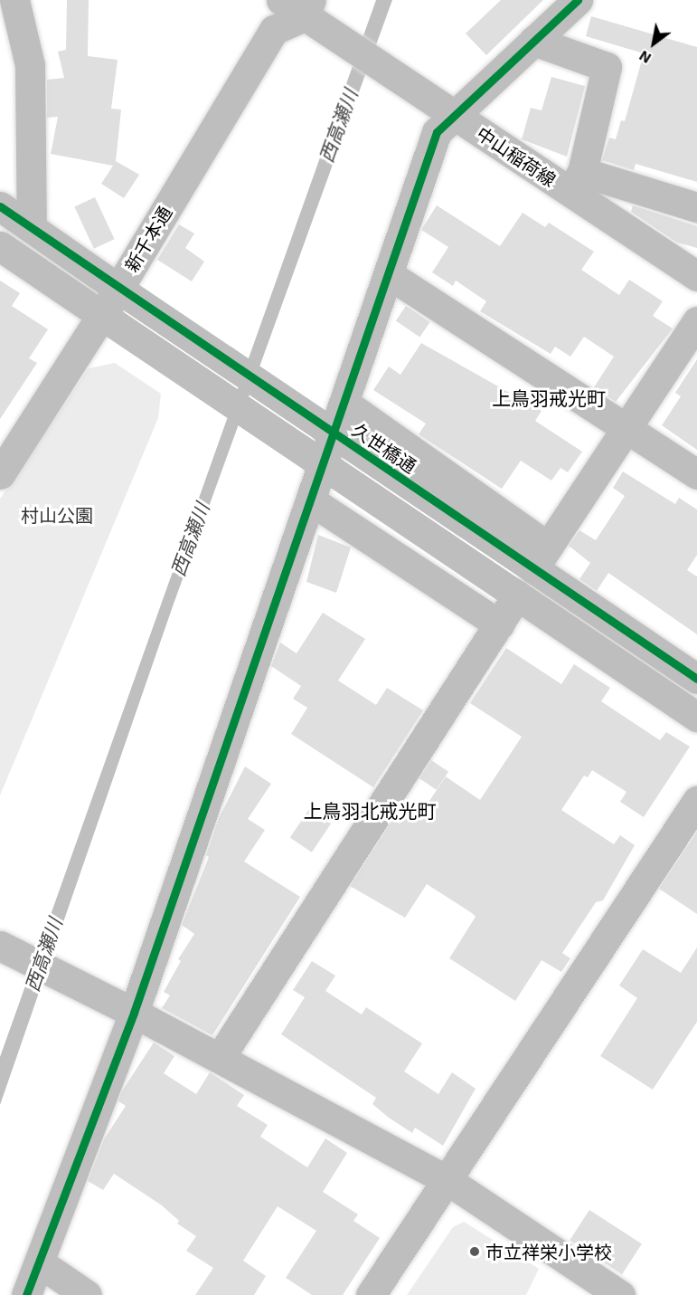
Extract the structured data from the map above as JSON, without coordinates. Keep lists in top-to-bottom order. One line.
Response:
{"streets":{"street":["中山稲荷線","新千本通","久世橋通"]},"crossings":[["中山稲荷線","新千本通"],["新千本通","久世橋通"]],"districts":["上鳥羽戒光町","上鳥羽北戒光町"],"water":["西高瀬川"],"parks":["村山公園"],"places":["市立祥栄小学校"],"north":"bottom left"}
